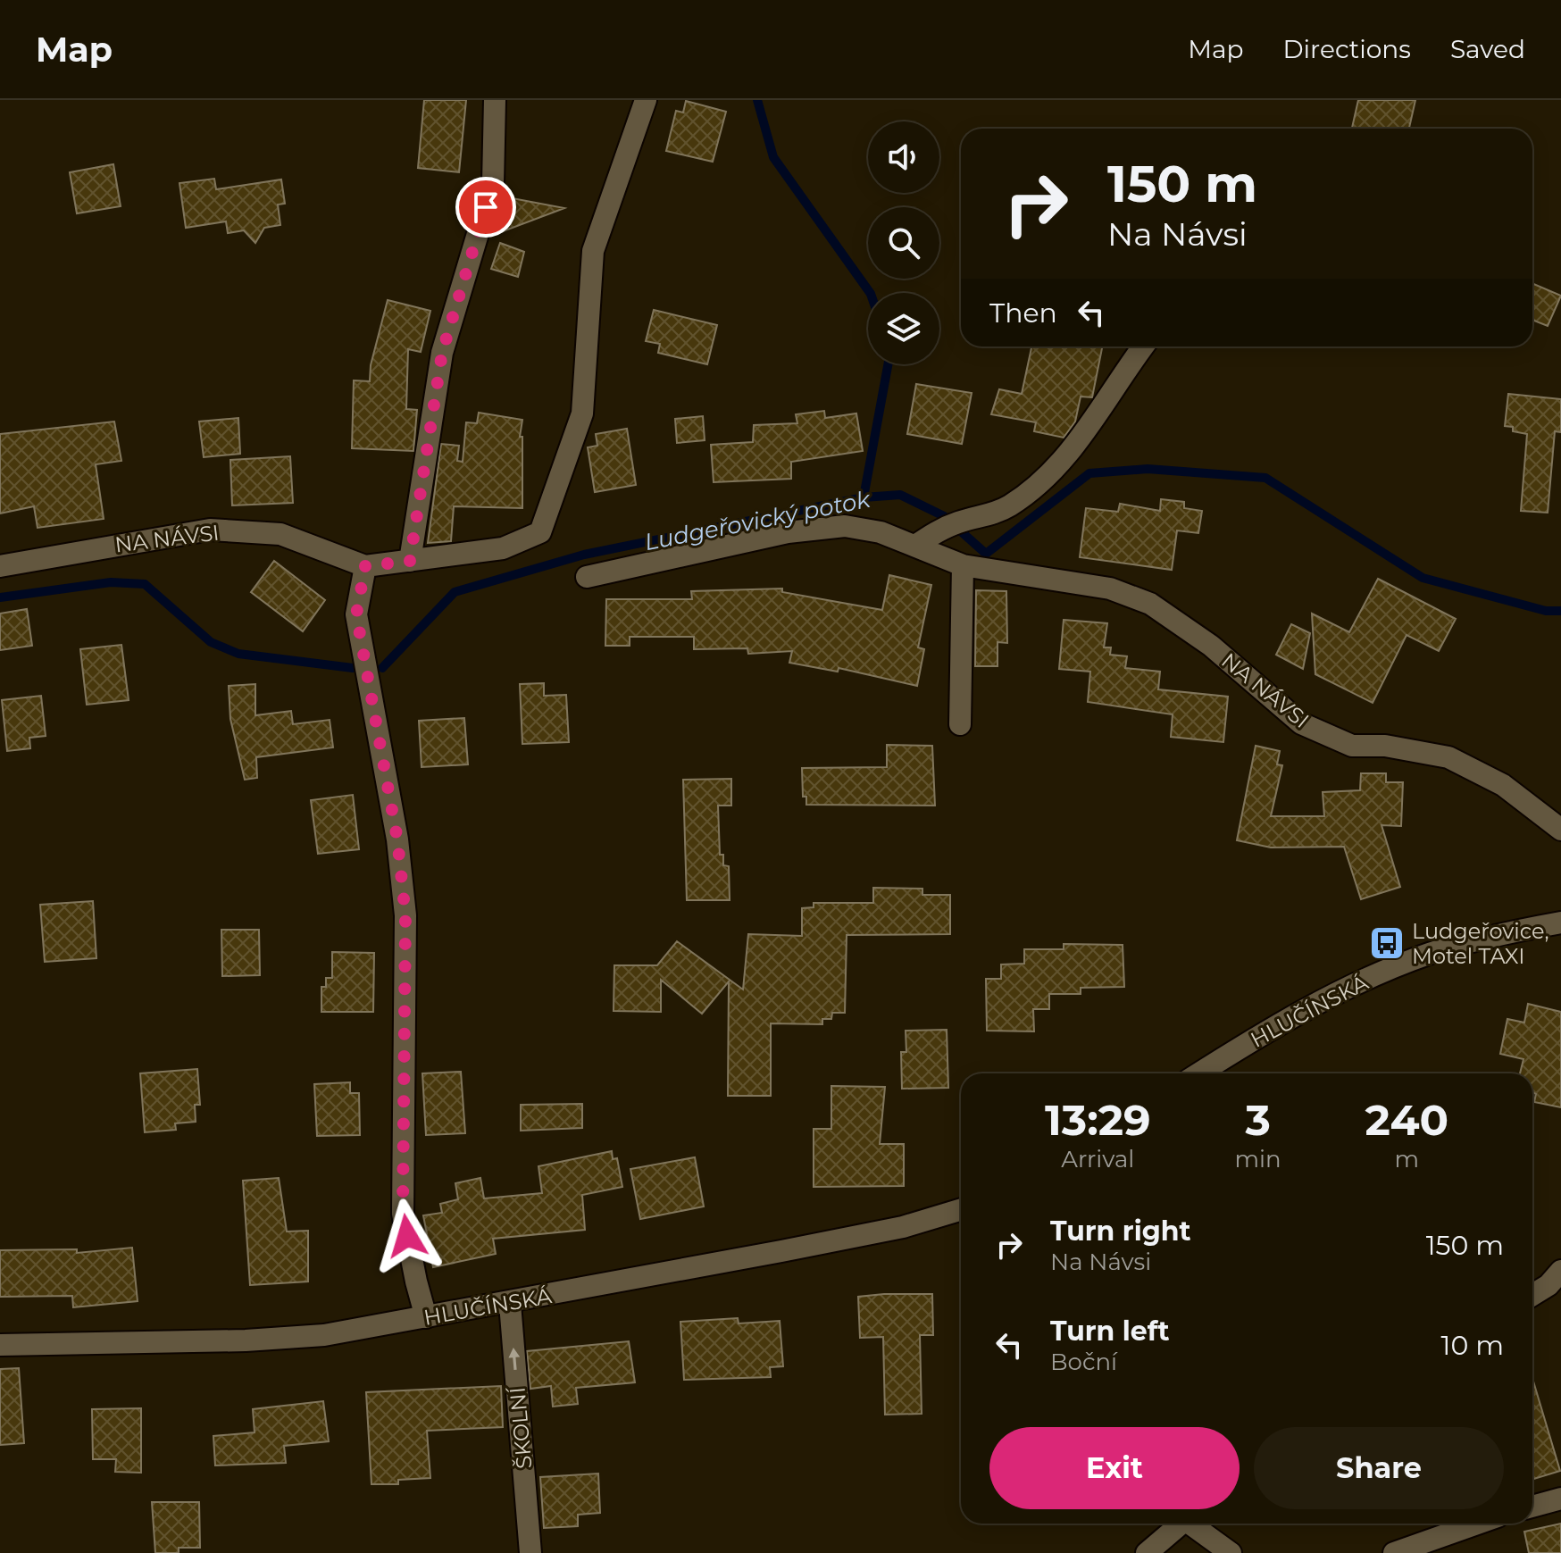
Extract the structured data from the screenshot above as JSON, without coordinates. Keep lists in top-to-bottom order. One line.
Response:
{"streets":{"street":["NA NÁVSI","HLUČÍNSKÁ","ŠKOLNÍ"]},"crossings":[["HLUČÍNSKÁ","ŠKOLNÍ"]],"one_way":["ŠKOLNÍ"],"water":["Ludgeřovický potok"],"places":{"bus stop":["Ludgeřovice, Motel TAXI"]},"page":{"header":"Map","nav":["Map","Directions","Saved"],"turn":["150 m","Na Návsi"],"then":"Then","eta":["13:29","Arrival","3","min","240","m"],"list":[{"name":"Turn right","note":"Na Návsi","value":"150 m"},{"name":"Turn left","note":"Boční","value":"10 m"}],"buttons":["Exit","Share"]}}
